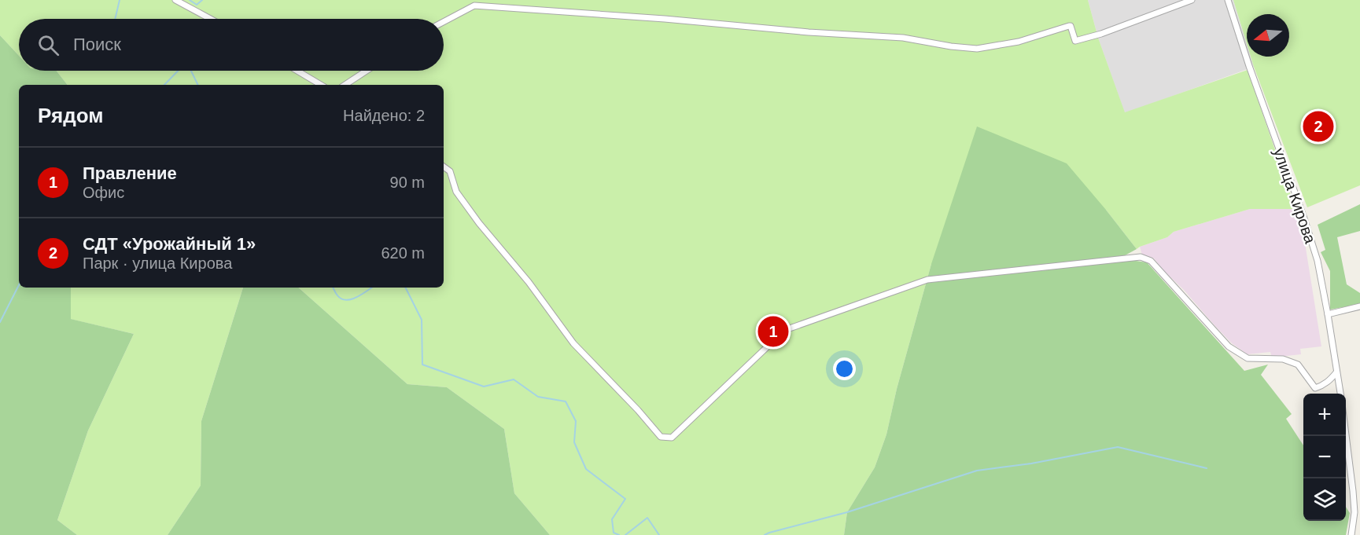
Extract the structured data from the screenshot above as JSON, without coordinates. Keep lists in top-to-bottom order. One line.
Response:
{"streets":{"street":["улица Кирова"]},"north":"left","page":{"search":"Поиск","heading":["Рядом","Найдено: 2"],"pins":["2","1"],"list":[{"mark":"1","name":"Правление","note":"Офис","value":"90 m"},{"mark":"2","name":"СДТ «Урожайный 1»","note":"Парк · улица Кирова","value":"620 m"}],"map_buttons":["+","−"]}}
